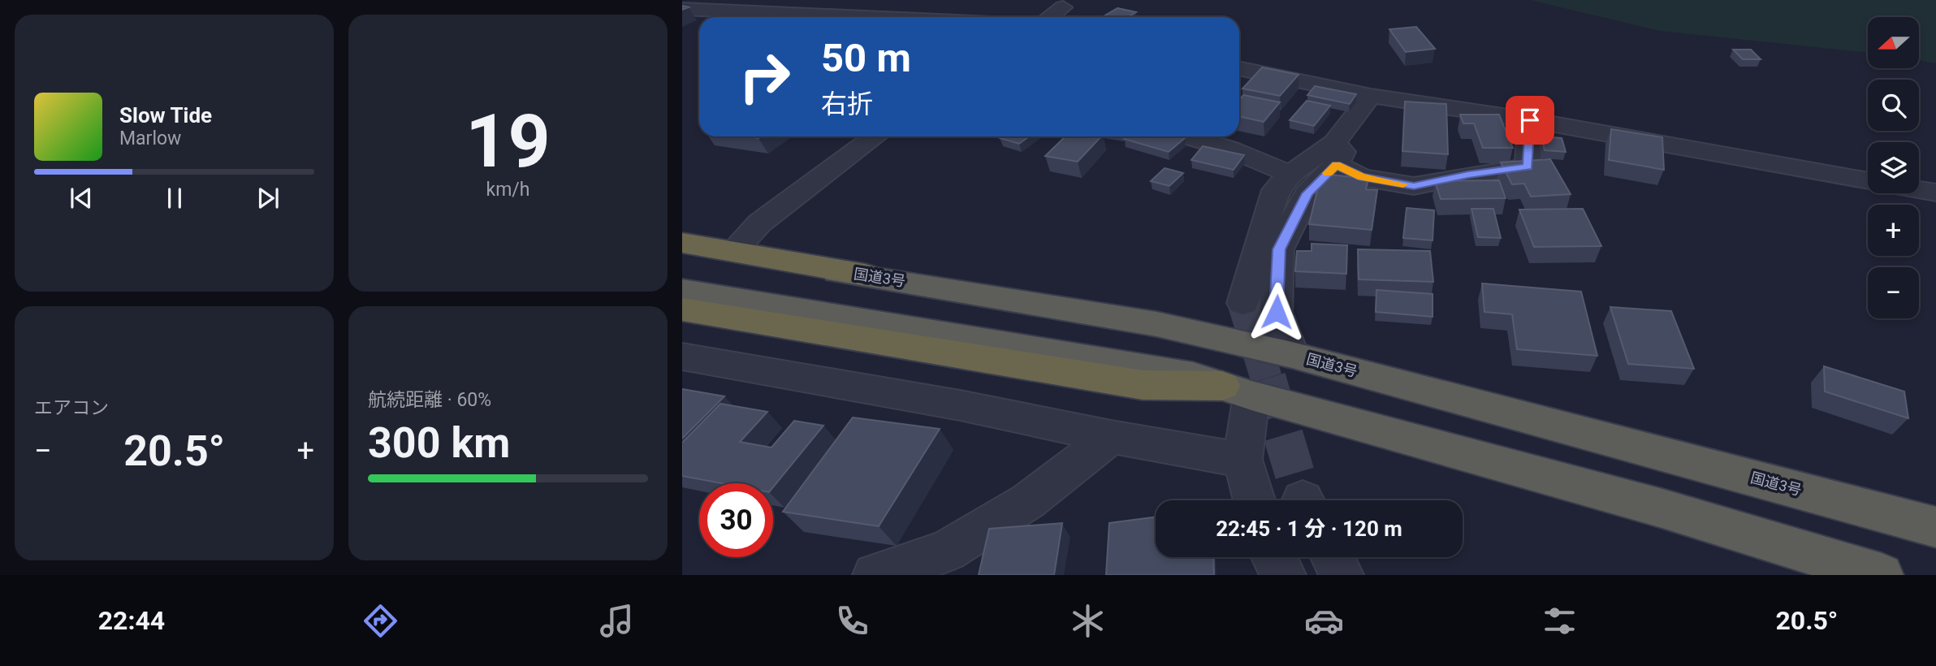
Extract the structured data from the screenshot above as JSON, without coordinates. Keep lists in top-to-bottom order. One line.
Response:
{"streets":{"highway":["国道3号"]},"north":"left","page":{"tile":[["19","km/h"],"エアコン",["航続距離 · 60%","300 km"]],"map_buttons":["+","−"],"turn":["50 m","右折"],"song":["Slow Tide","Marlow"],"heat":["−","20.5°","+"],"limit":"30","trip":"22:45 · 1 分 · 120 m","tabs":["22:44","20.5°"]}}
